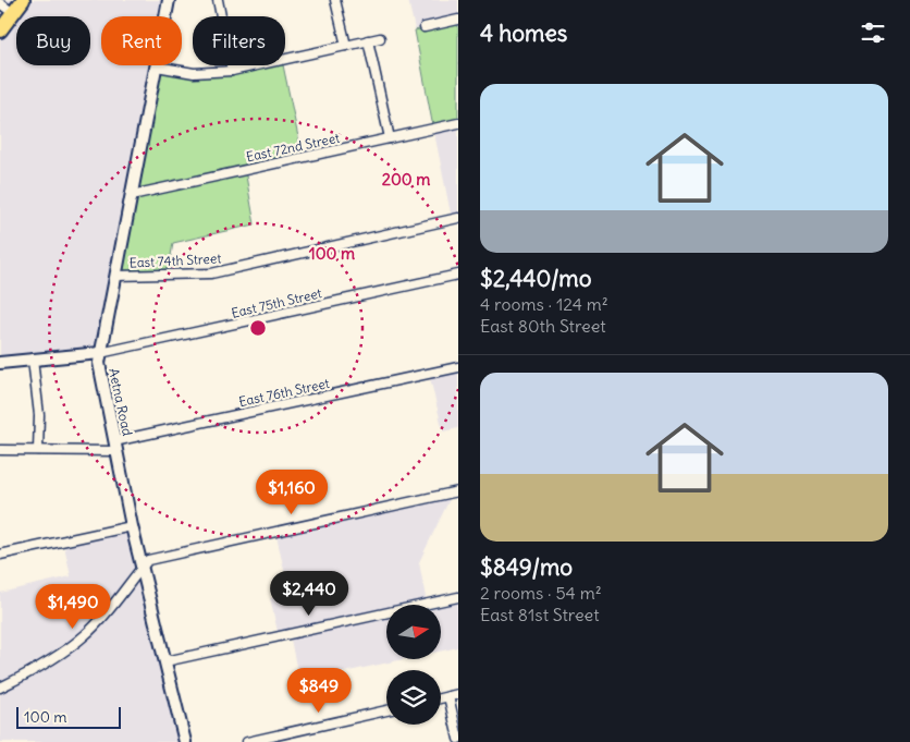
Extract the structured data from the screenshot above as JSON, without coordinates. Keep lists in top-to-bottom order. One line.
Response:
{"streets":{"street":["East 72nd Street","East 74th Street","East 75th Street","East 76th Street","Aetna Road"]},"crossings":[["East 72nd Street","Aetna Road"],["East 74th Street","Aetna Road"],["East 75th Street","Aetna Road"],["East 76th Street","Aetna Road"]],"scale_bar":"100 m","north":"right","page":{"heading":"4 homes","chip":["Buy","Rent","Filters"],"list":[{"name":"$2,440/mo","note":"4 rooms · 124 m² · East 80th Street"},{"name":"$849/mo","note":"2 rooms · 54 m² · East 81st Street"}],"price":["$1,160","$2,440","$1,490","$849"],"scale":"100 m"},"rings":["200 m","100 m"]}
